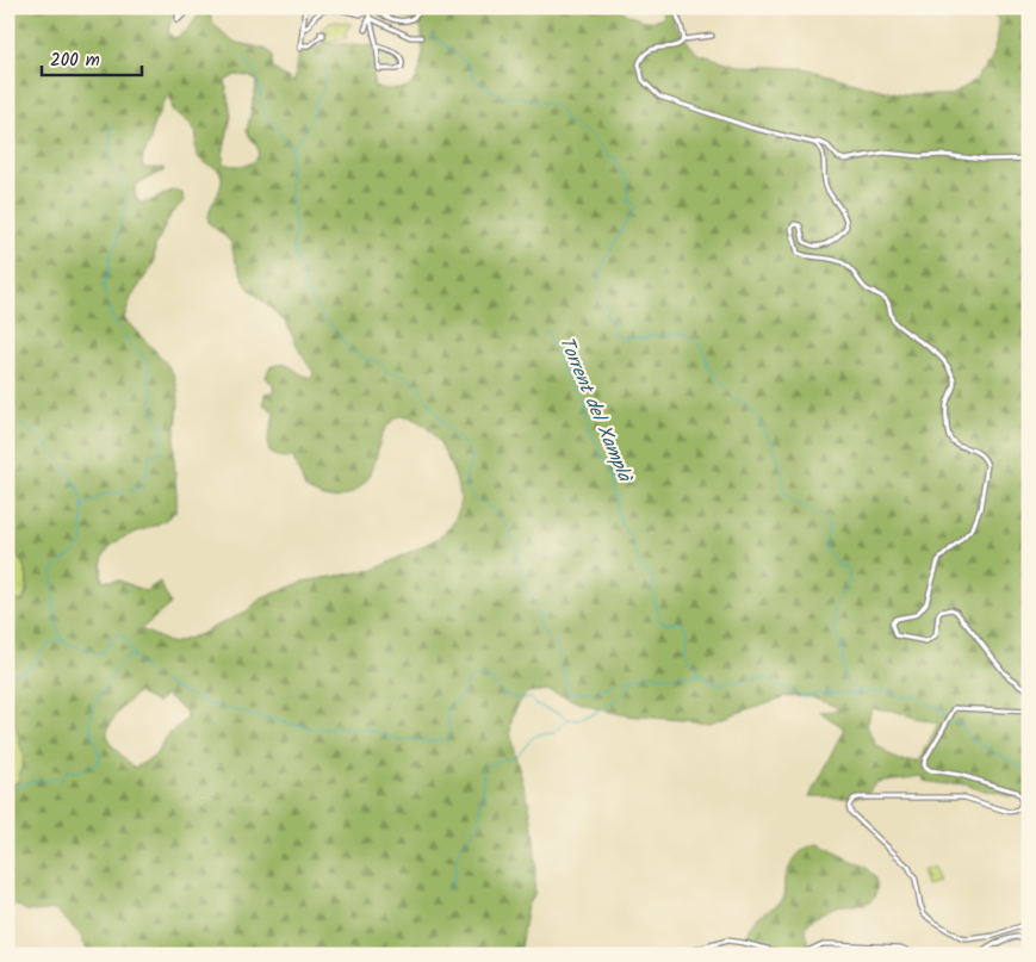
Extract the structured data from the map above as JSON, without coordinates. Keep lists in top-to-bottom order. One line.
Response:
{"water":["Torrent del Xamplà"],"scale_bar":"200 m"}
